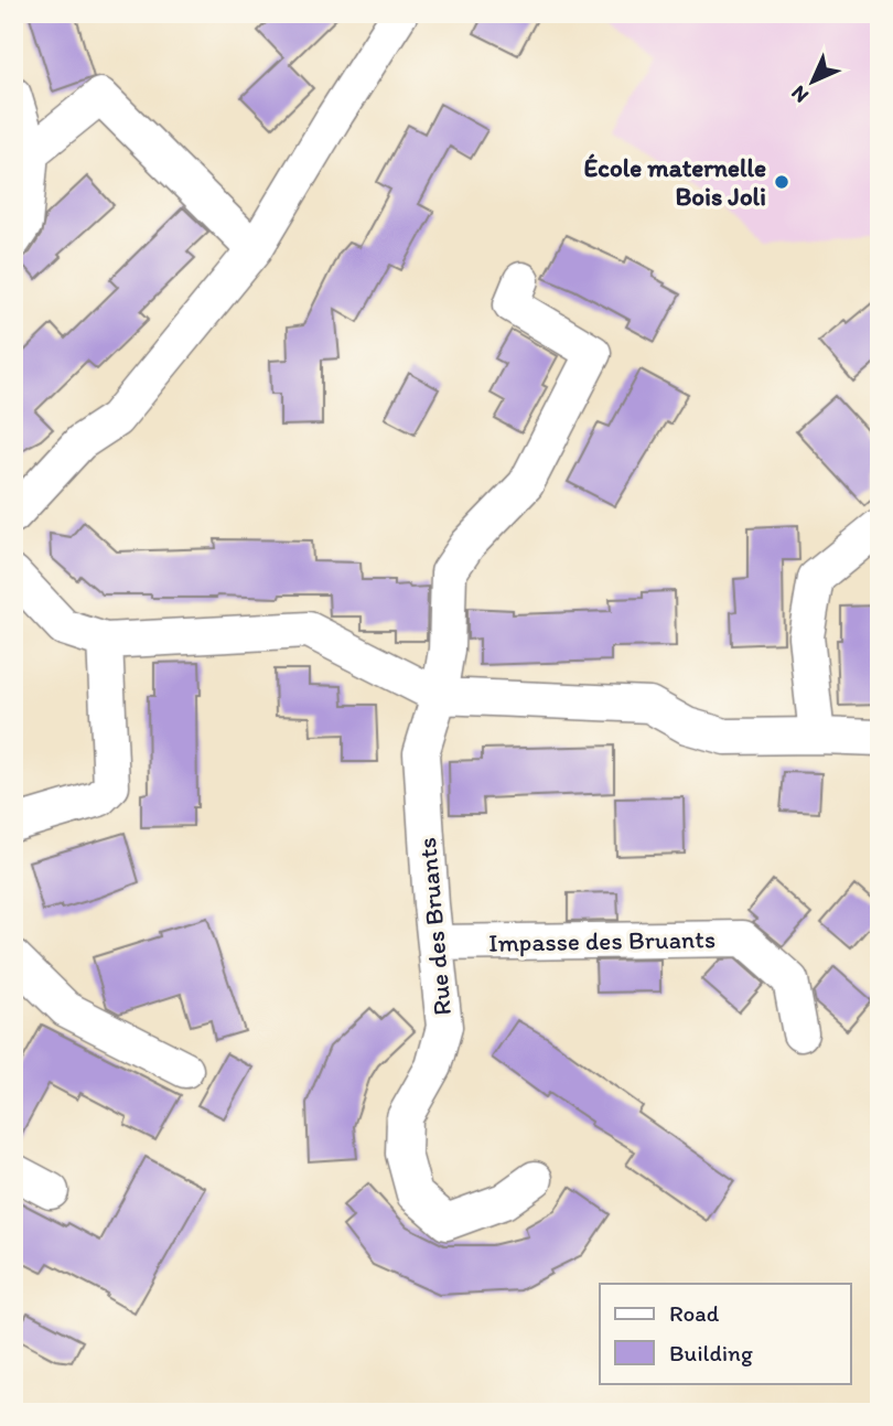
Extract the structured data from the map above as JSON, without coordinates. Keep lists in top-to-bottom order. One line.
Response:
{"streets":{"street":["Rue des Bruants","Impasse des Bruants"]},"crossings":[["Rue des Bruants","Impasse des Bruants"]],"places":["École maternelle Bois Joli"],"legend":["Road","Building"],"north":"bottom left"}
